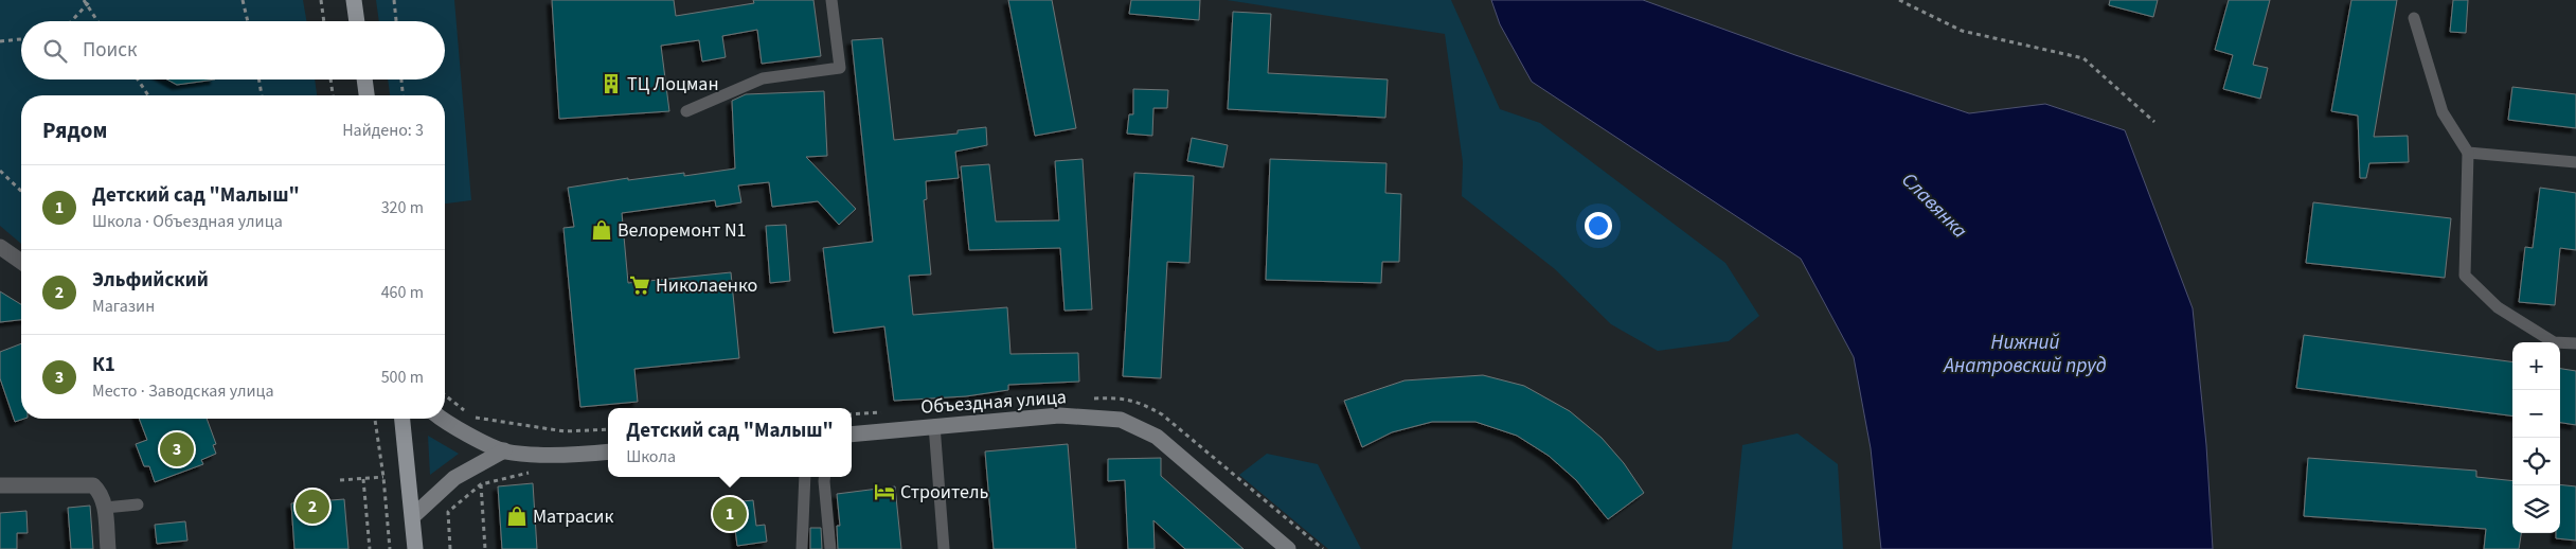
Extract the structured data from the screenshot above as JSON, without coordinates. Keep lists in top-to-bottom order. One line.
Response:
{"streets":{"main road":["Объездная улица"]},"water":["Славянка","Нижний Анатровский пруд"],"places":{"building":["ТЦ Лоцман"],"shop":["Велоремонт N1","Матрасик"],"supermarket":["Николаенко"],"hotel":["Строитель"]},"page":{"search":"Поиск","heading":["Рядом","Найдено: 3"],"list":[{"mark":"1","name":"Детский сад \"Малыш\"","note":"Школа · Объездная улица","value":"320 m"},{"mark":"2","name":"Эльфийский","note":"Магазин","value":"460 m"},{"mark":"3","name":"К1","note":"Место · Заводская улица","value":"500 m"}],"map_buttons":["+","−"],"popup":["Детский сад \"Малыш\"","Школа"],"pins":["3","2","1"]}}
